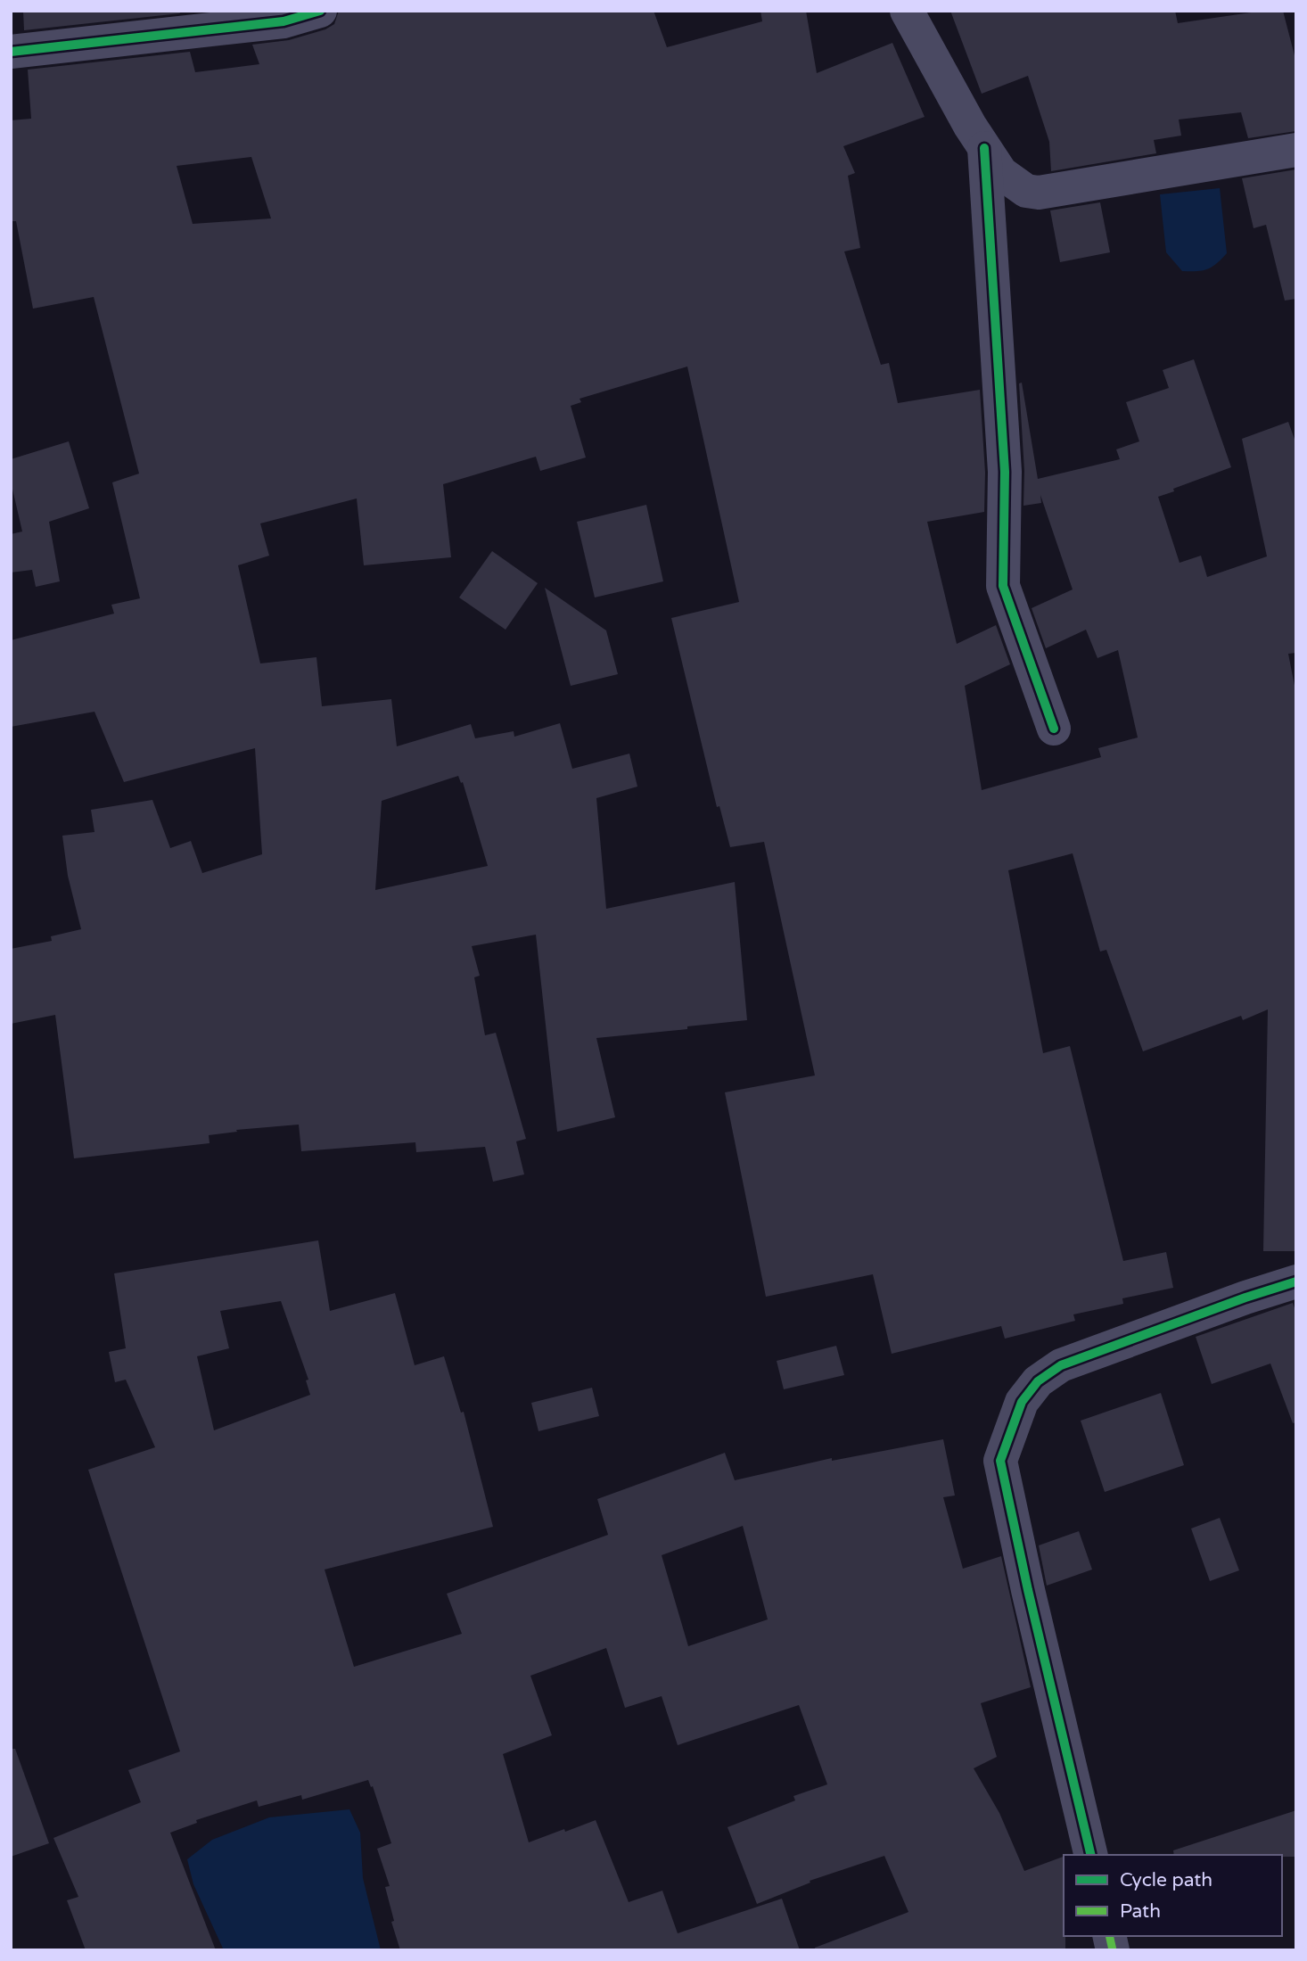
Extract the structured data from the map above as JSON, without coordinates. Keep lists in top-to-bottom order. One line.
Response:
{"legend":["Cycle path","Path"]}
